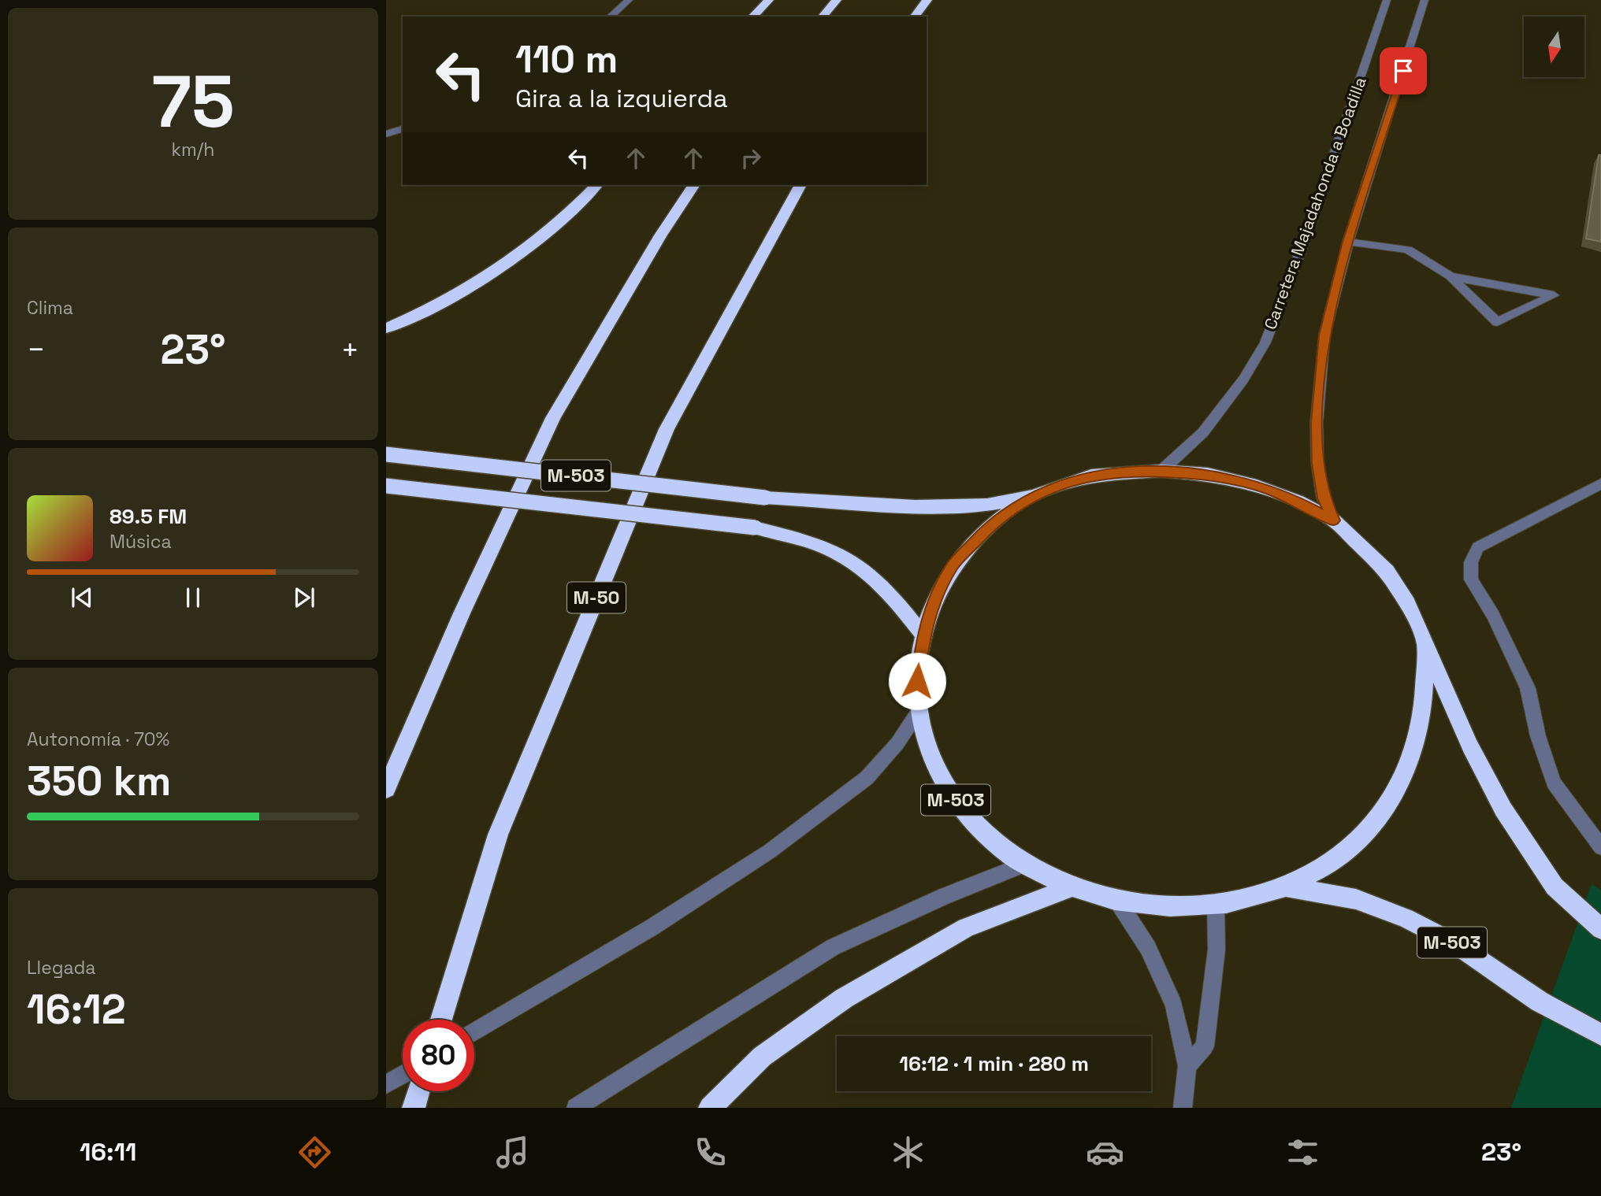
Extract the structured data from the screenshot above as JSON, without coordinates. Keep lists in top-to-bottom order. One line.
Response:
{"streets":{"highway":["M-503","M-50"],"street":["Carretera Majadahonda a Boadilla"]},"crossings":[["Carretera Majadahonda a Boadilla","M-503"]],"north":"bottom","page":{"tile":[["75","km/h"],"Clima",["Autonomía · 70%","350 km"],["Llegada","16:12"]],"turn":["110 m","Gira a la izquierda"],"heat":["−","23°","+"],"song":["89.5 FM","Música"],"limit":"80","trip":"16:12 · 1 min · 280 m","tabs":["16:11","23°"]}}
